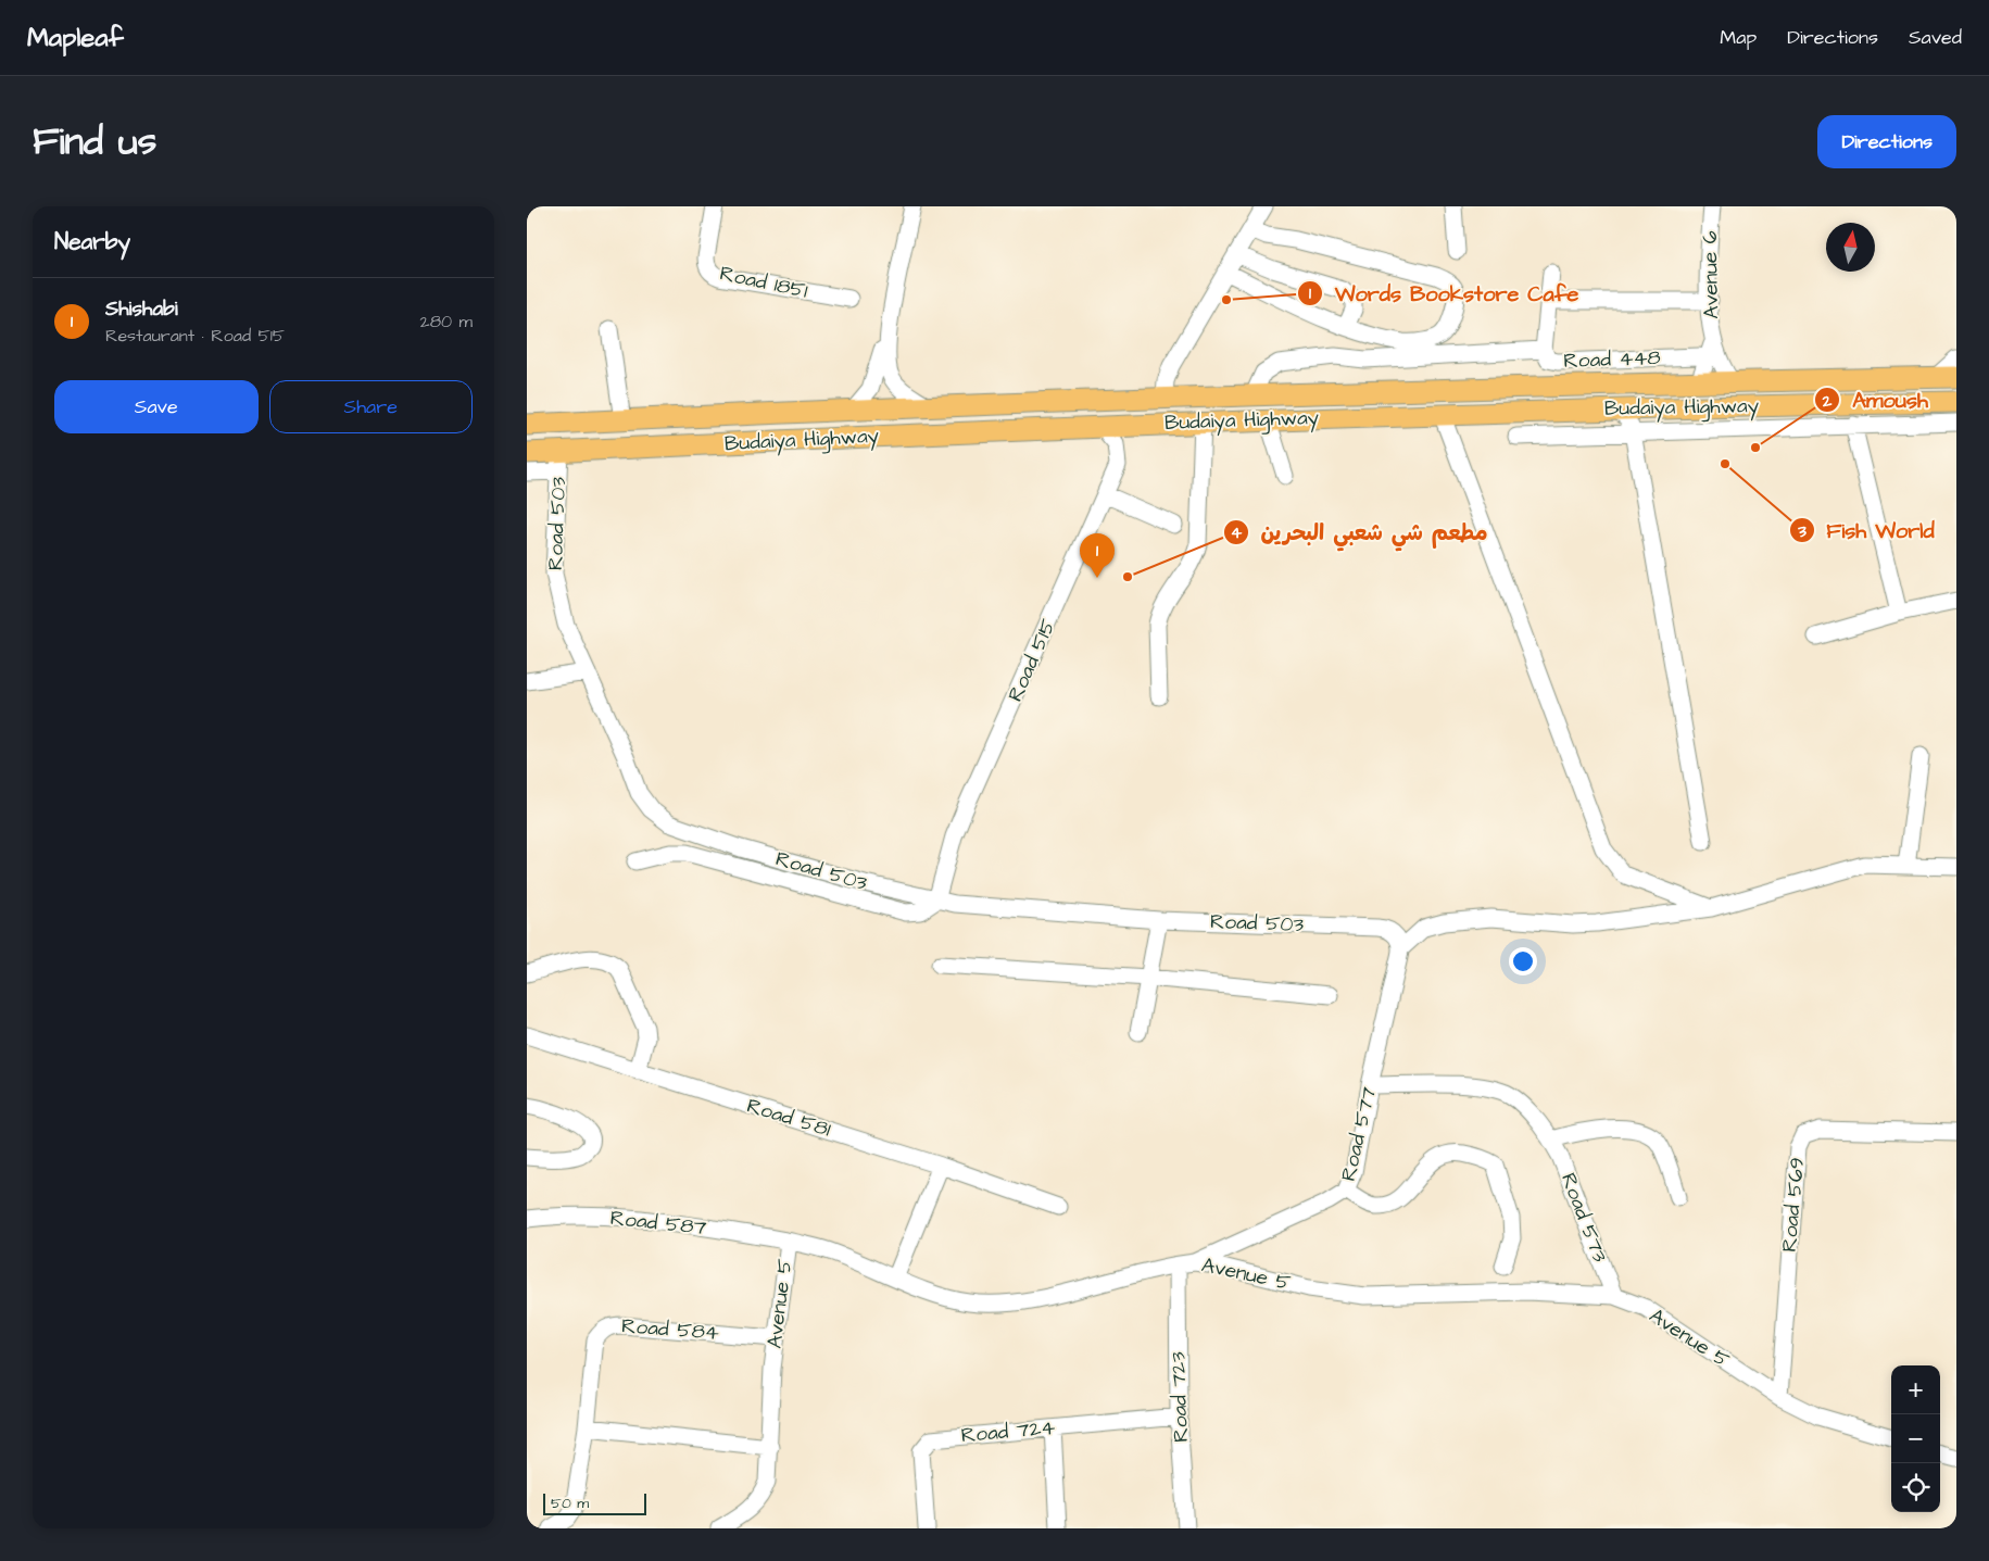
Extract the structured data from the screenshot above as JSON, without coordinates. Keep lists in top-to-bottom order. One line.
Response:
{"streets":{"main road":["Budaiya Highway"],"street":["Avenue 6","Road 1851","Road 448","Road 503","Road 515","Road 581","Road 577","Road 569","Road 573","Road 587","Avenue 5","Road 584","Road 723","Road 724"]},"crossings":[["Avenue 6","Budaiya Highway"],["Budaiya Highway","Road 503"],["Budaiya Highway","Road 515"],["Road 503","Road 515"],["Road 503","Road 577"],["Road 577","Road 573"],["Road 577","Avenue 5"],["Road 569","Avenue 5"],["Road 573","Avenue 5"],["Road 587","Avenue 5"],["Avenue 5","Road 584"],["Avenue 5","Road 723"],["Road 723","Road 724"]],"places":["Words Bookstore Cafe","Amoush","Fish World","مطعم شي شعبي البحرين"],"scale_bar":"50 m","north":"top","page":{"header":"Mapleaf","nav":["Map","Directions","Saved"],"title":"Find us","buttons":["Directions",["Save","Share"]],"heading":"Nearby","list":[{"mark":"1","name":"Shishabi","note":"Restaurant · Road 515","value":"280 m"}],"pins":"1","map_buttons":["+","−"],"scale":"50 m"}}
